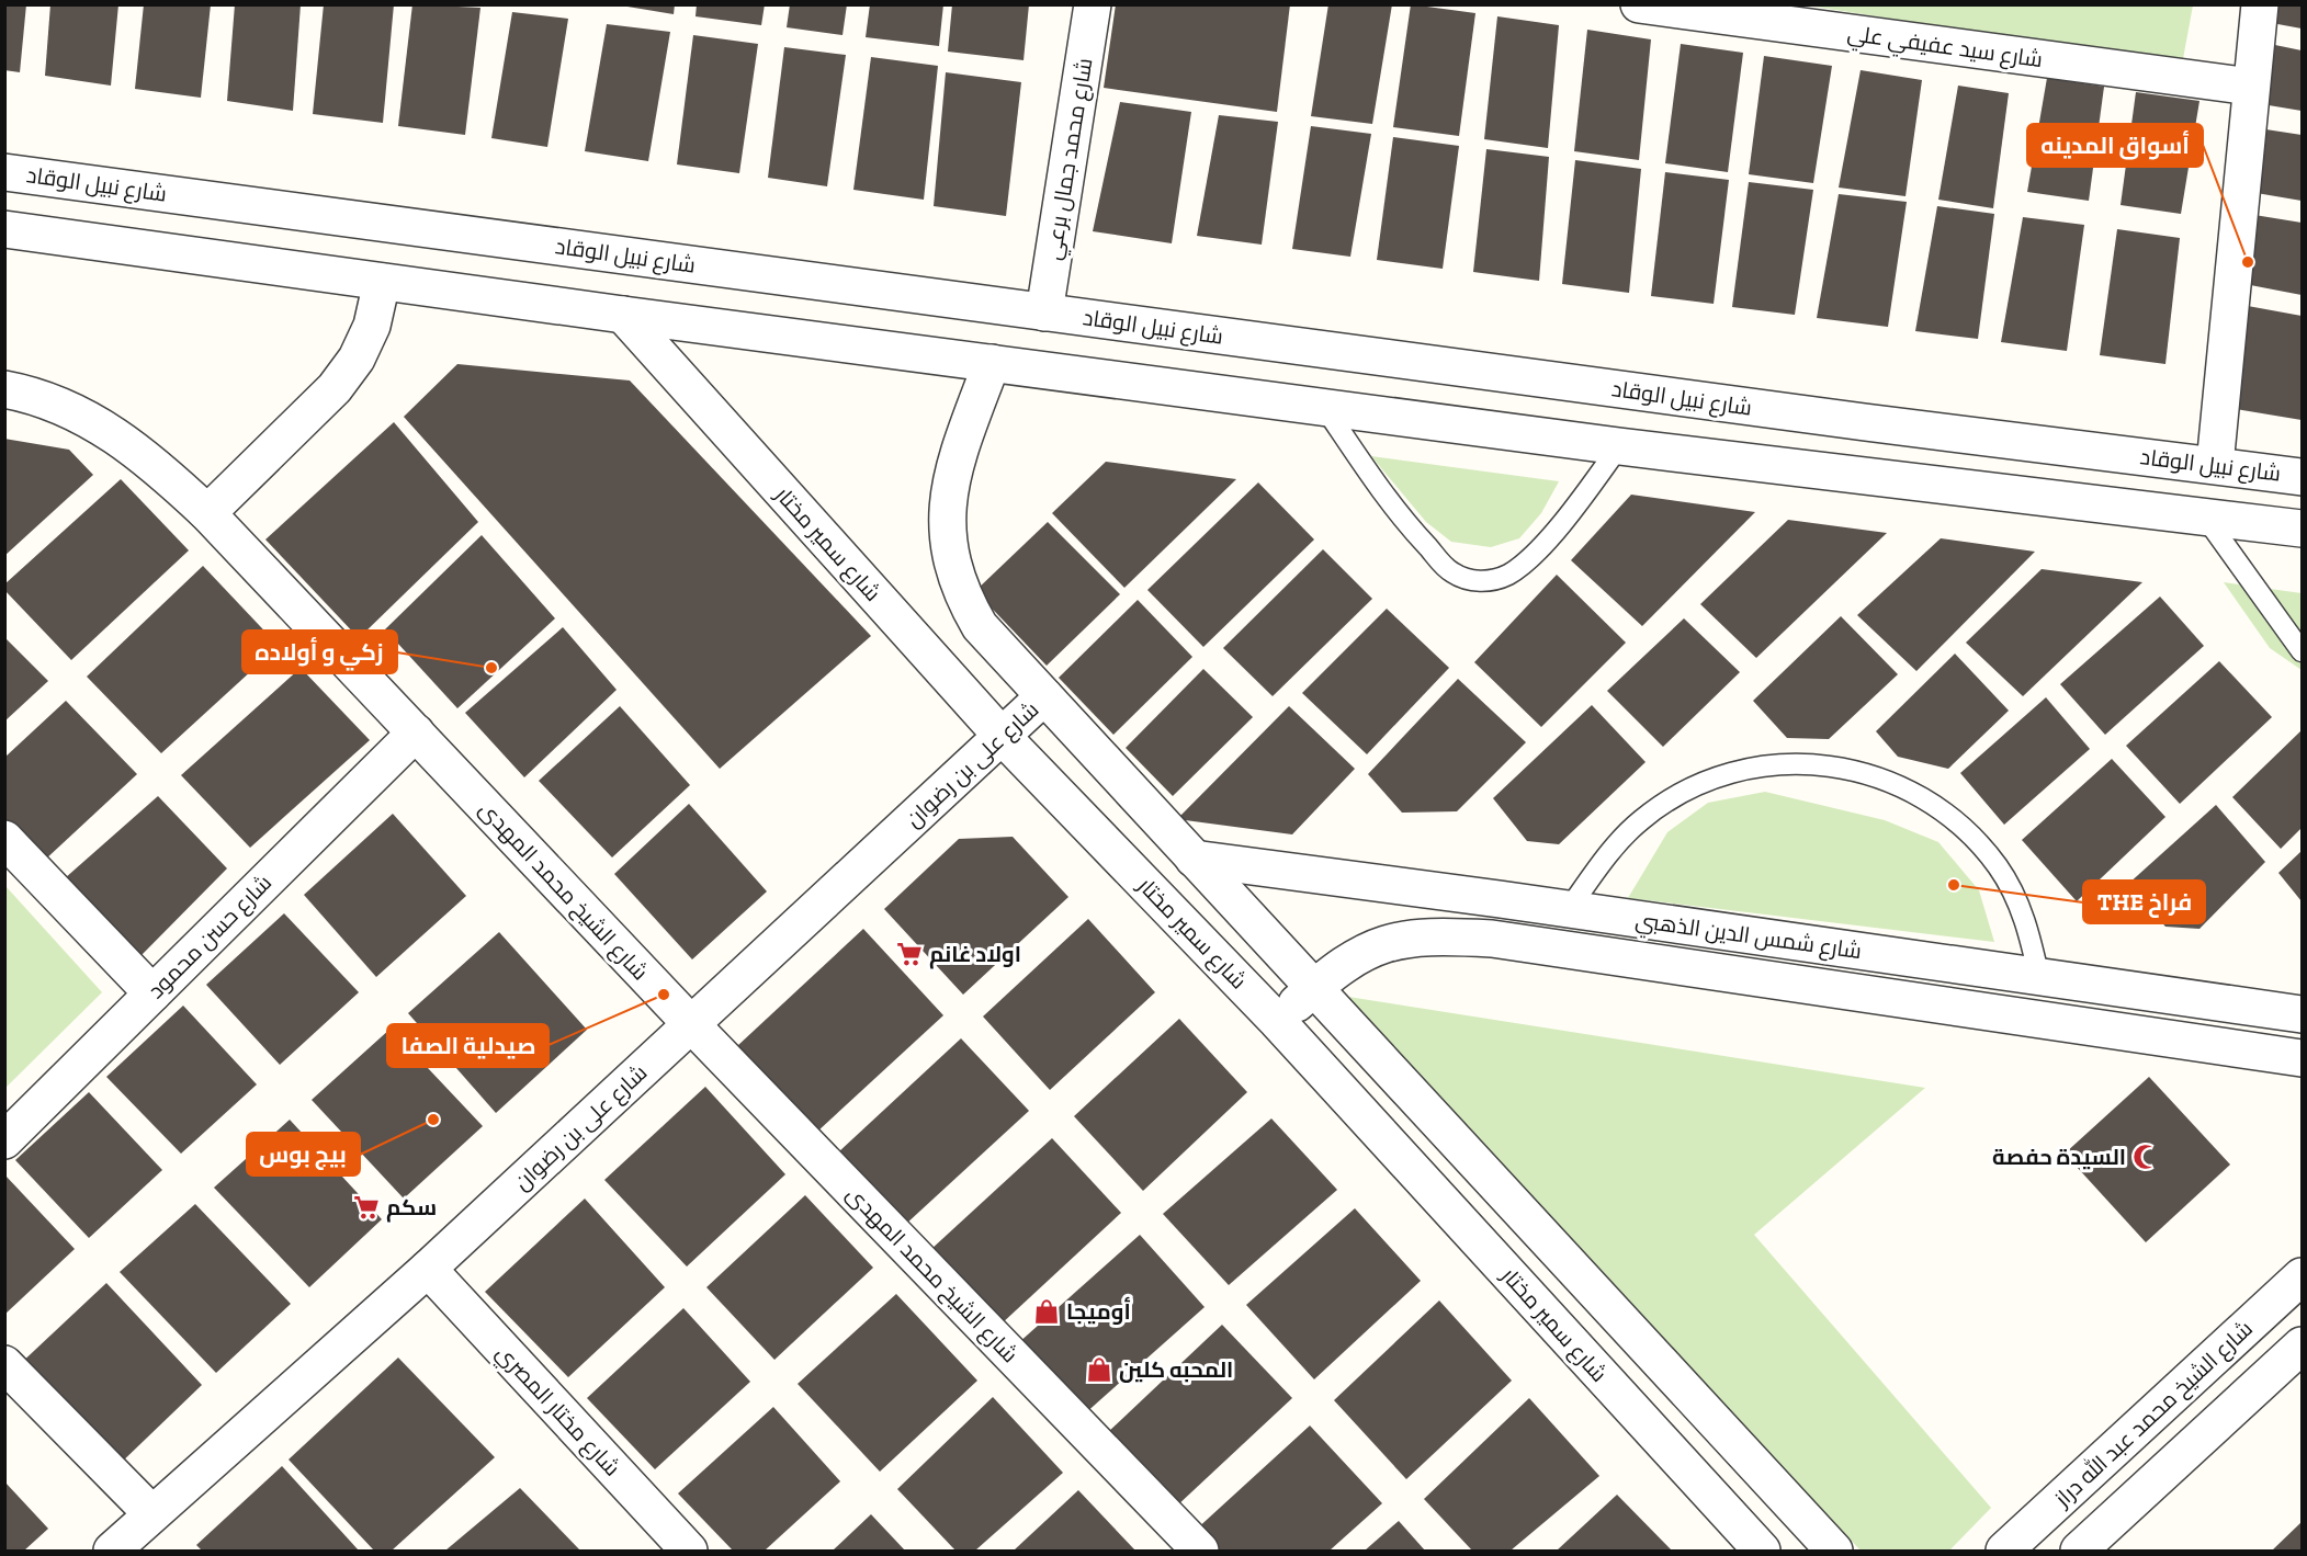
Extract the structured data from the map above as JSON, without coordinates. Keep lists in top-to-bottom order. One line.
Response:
{"streets":{"street":["شارع سيد عفيفي علي","شارع محمد جمال برعي","شارع نبيل الوقاد","شارع سمير مختار","شارع على بن رضوان","شارع الشيخ محمد المهدى","شارع شمس الدين الذهبي","شارع حسن محمود","شارع مختار المصري","شارع الشيخ محمد عبد الله دراز"]},"crossings":[["شارع محمد جمال برعي","شارع نبيل الوقاد"],["شارع سمير مختار","شارع على بن رضوان"],["شارع سمير مختار","شارع شمس الدين الذهبي"],["شارع على بن رضوان","شارع الشيخ محمد المهدى"],["شارع على بن رضوان","شارع مختار المصري"],["شارع الشيخ محمد المهدى","شارع حسن محمود"]],"places":{"other":["أسواق المدينه","زكي و أولاده","THE فراخ","صيدلية الصفا","بيج بوس"],"supermarket":["اولاد غانم","سكم"],"mosque":["السيدة حفصة"],"shop":["أوميجا","المحبه كلين"]}}
